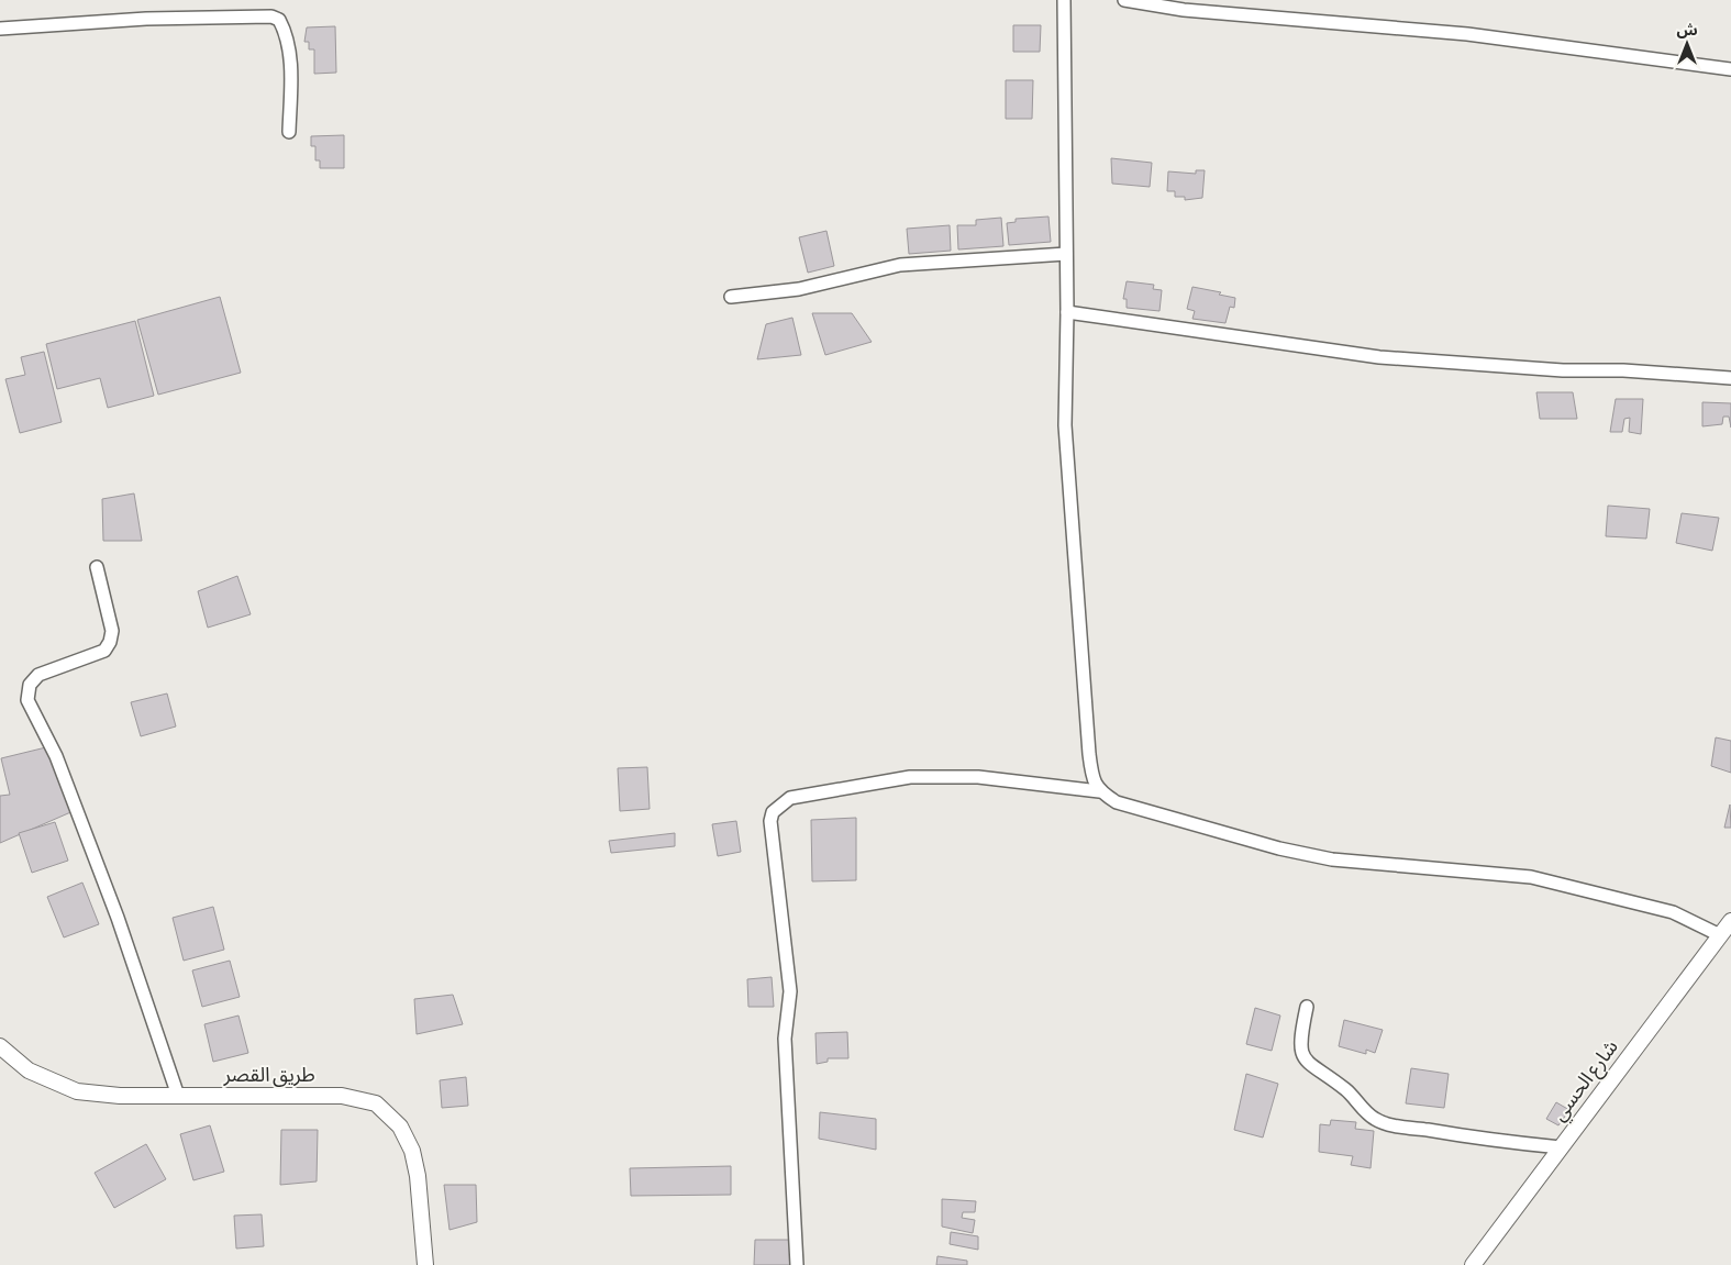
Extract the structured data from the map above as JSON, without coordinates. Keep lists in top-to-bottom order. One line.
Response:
{"streets":{"street":["طريق القصر","شارع الحسي"]},"north":"top"}
